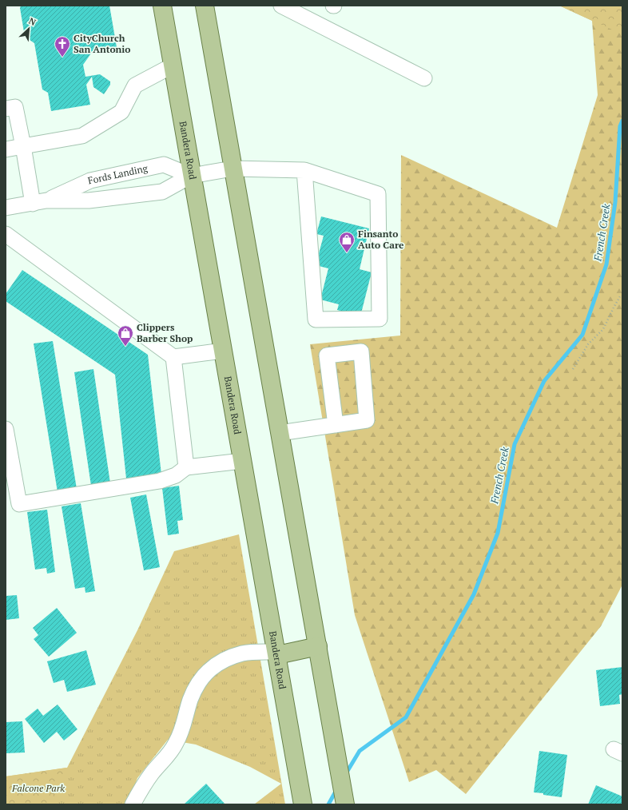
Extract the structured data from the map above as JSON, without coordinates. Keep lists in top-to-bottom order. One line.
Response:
{"streets":{"main road":["Bandera Road"],"street":["Fords Landing"]},"crossings":[["Bandera Road","Fords Landing"]],"water":["French Creek"],"parks":["Falcone Park"],"places":{"church":["CityChurch San Antonio"],"shop":["Finsanto Auto Care","Clippers Barber Shop"]},"north":"top right"}
